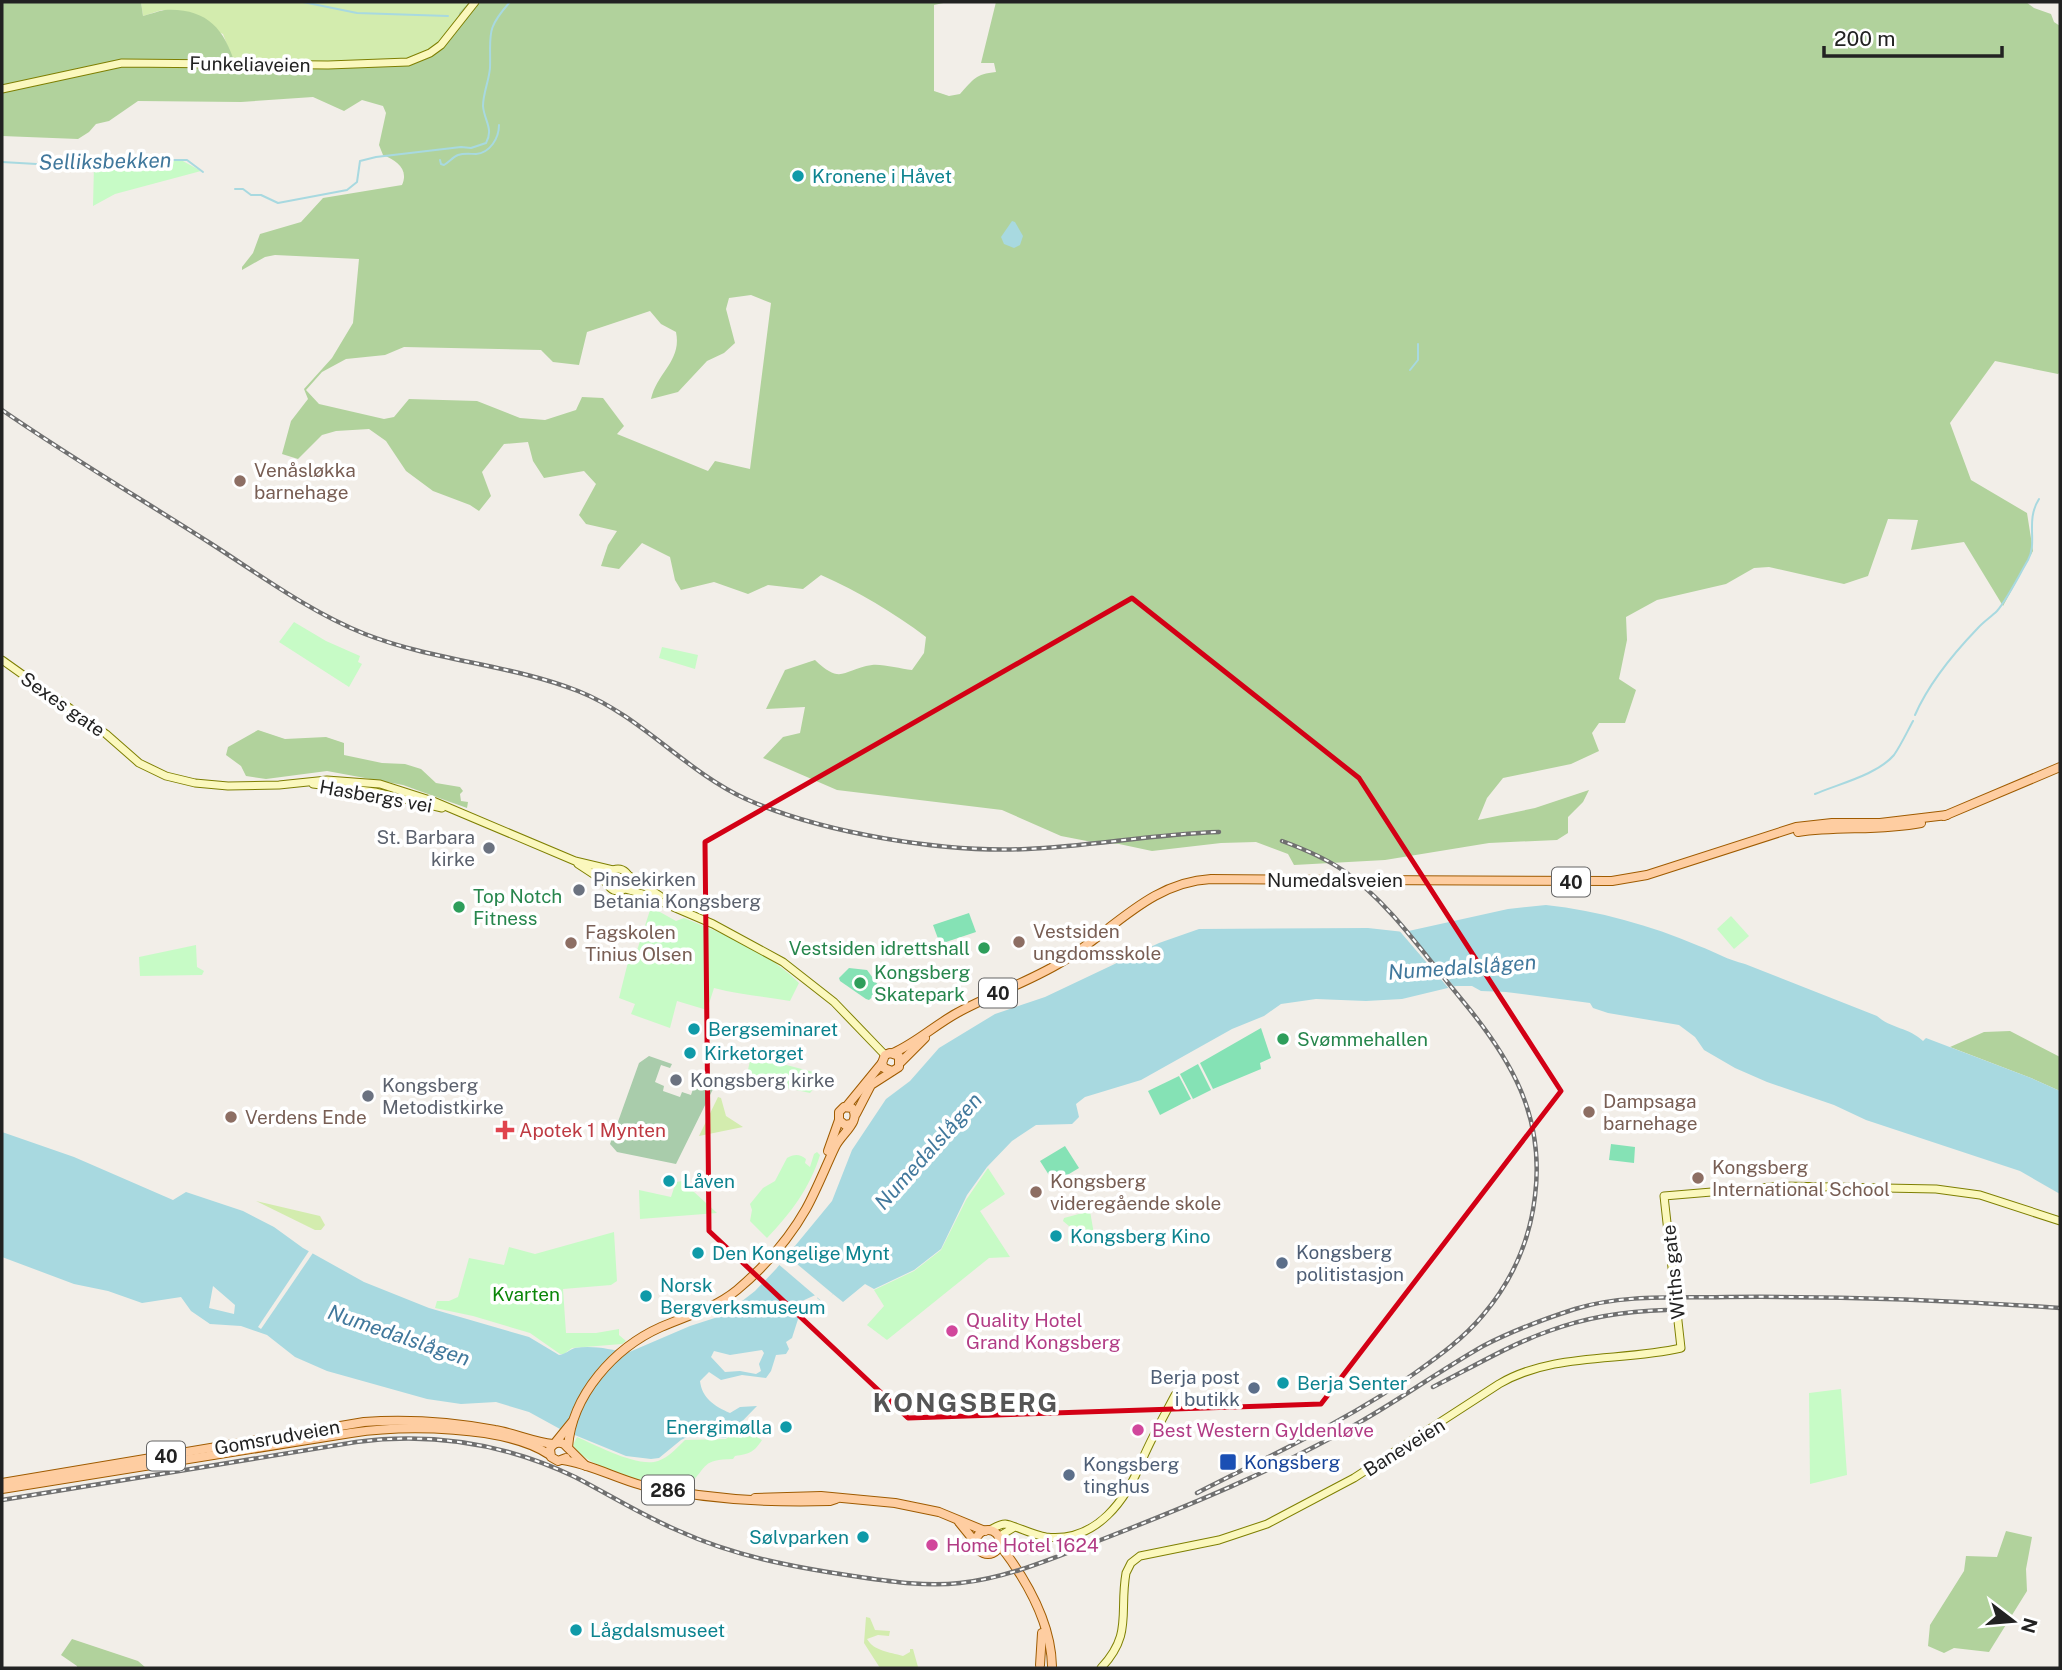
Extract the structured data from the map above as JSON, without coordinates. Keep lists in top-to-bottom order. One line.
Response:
{"streets":{"main road":["Numedalsveien","40","Gomsrudveien","286"],"street":["Funkeliaveien","Sexes gate","Hasbergs vei","Withs gate","Baneveien"]},"crossings":[["Sexes gate","Hasbergs vei"],["Hasbergs vei","Numedalsveien"],["Numedalsveien","40"],["40","Gomsrudveien"],["Withs gate","Baneveien"],["Gomsrudveien","286"]],"districts":["KONGSBERG"],"water":["Selliksbekken","Numedalslågen"],"parks":["Kvarten"],"places":{"other":["Kronene i Håvet","Venåsløkka barnehage","St. Barbara kirke","Pinsekirken Betania Kongsberg","Top Notch Fitness","Vestsiden ungdomsskole","Fagskolen Tinius Olsen","Vestsiden idrettshall","Kongsberg Skatepark","Bergseminaret","Svømmehallen","Kirketorget","Kongsberg kirke","Kongsberg Metodistkirke","Dampsaga barnehage","Verdens Ende","Kongsberg International School","Låven","Kongsberg videregående skole","Kongsberg Kino","Den Kongelige Mynt","Kongsberg politistasjon","Norsk Bergverksmuseum","Quality Hotel Grand Kongsberg","Berja Senter","Berja post i butikk","Energimølla","Best Western Gyldenløve","Kongsberg tinghus","Sølvparken","Home Hotel 1624","Lågdalsmuseet"],"health":["Apotek 1 Mynten"],"transit":["Kongsberg"]},"scale_bar":"200 m","north":"right"}
